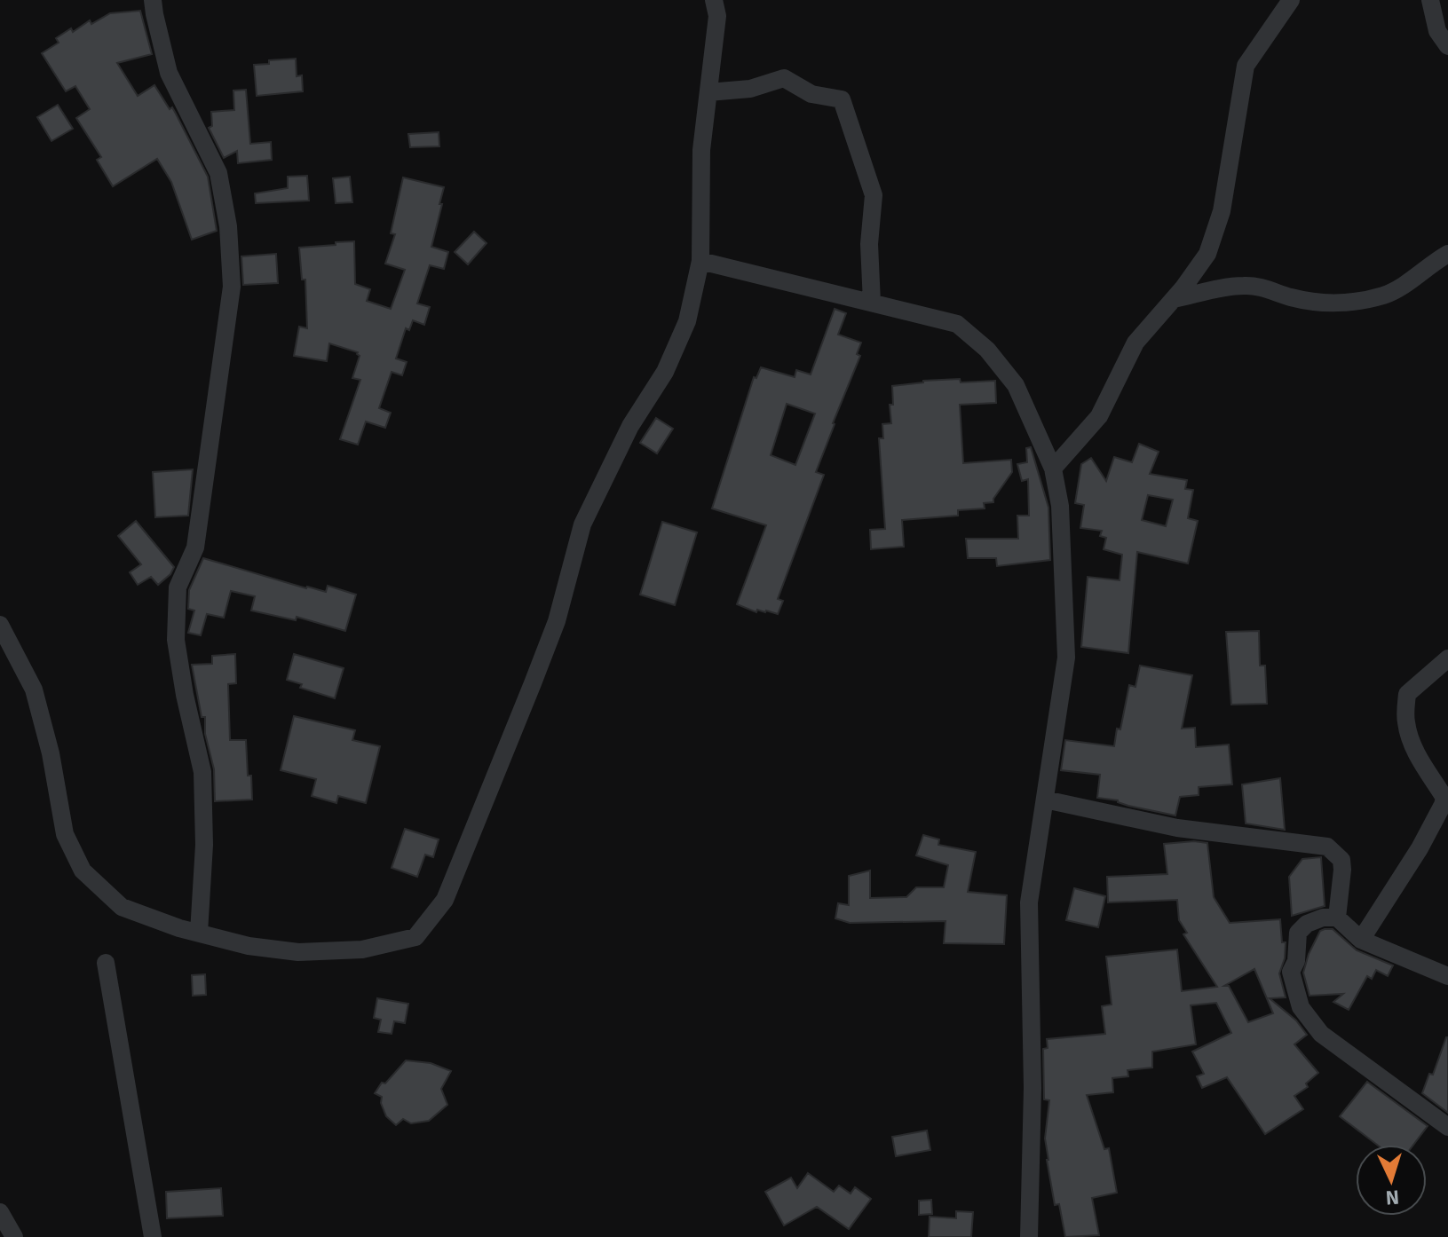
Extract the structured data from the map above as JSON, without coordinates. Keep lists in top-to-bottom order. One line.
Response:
{"north":"bottom"}
